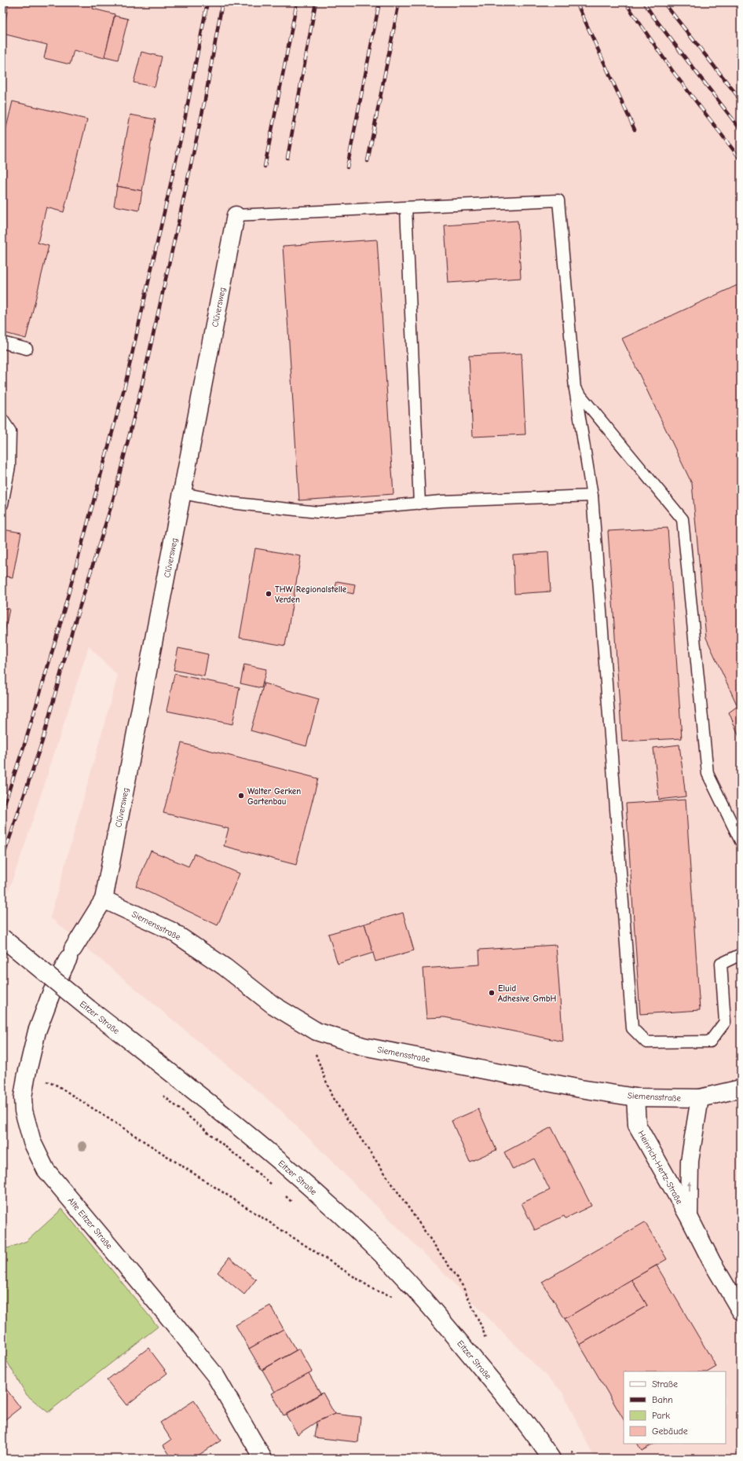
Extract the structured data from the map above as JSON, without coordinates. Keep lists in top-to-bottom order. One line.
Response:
{"streets":{"street":["Clüversweg","Siemensstraße","Eitzer Straße","Heinrich-Hertz-Straße","Alte Eitzer Straße"]},"crossings":[["Clüversweg","Siemensstraße"],["Clüversweg","Alte Eitzer Straße"],["Siemensstraße","Heinrich-Hertz-Straße"],["Siemensstraße","Alte Eitzer Straße"]],"places":["THW Regionalstelle Verden","Walter Gerken Gartenbau","Eluid Adhesive GmbH"],"legend":["Straße","Bahn","Park","Gebäude"]}
